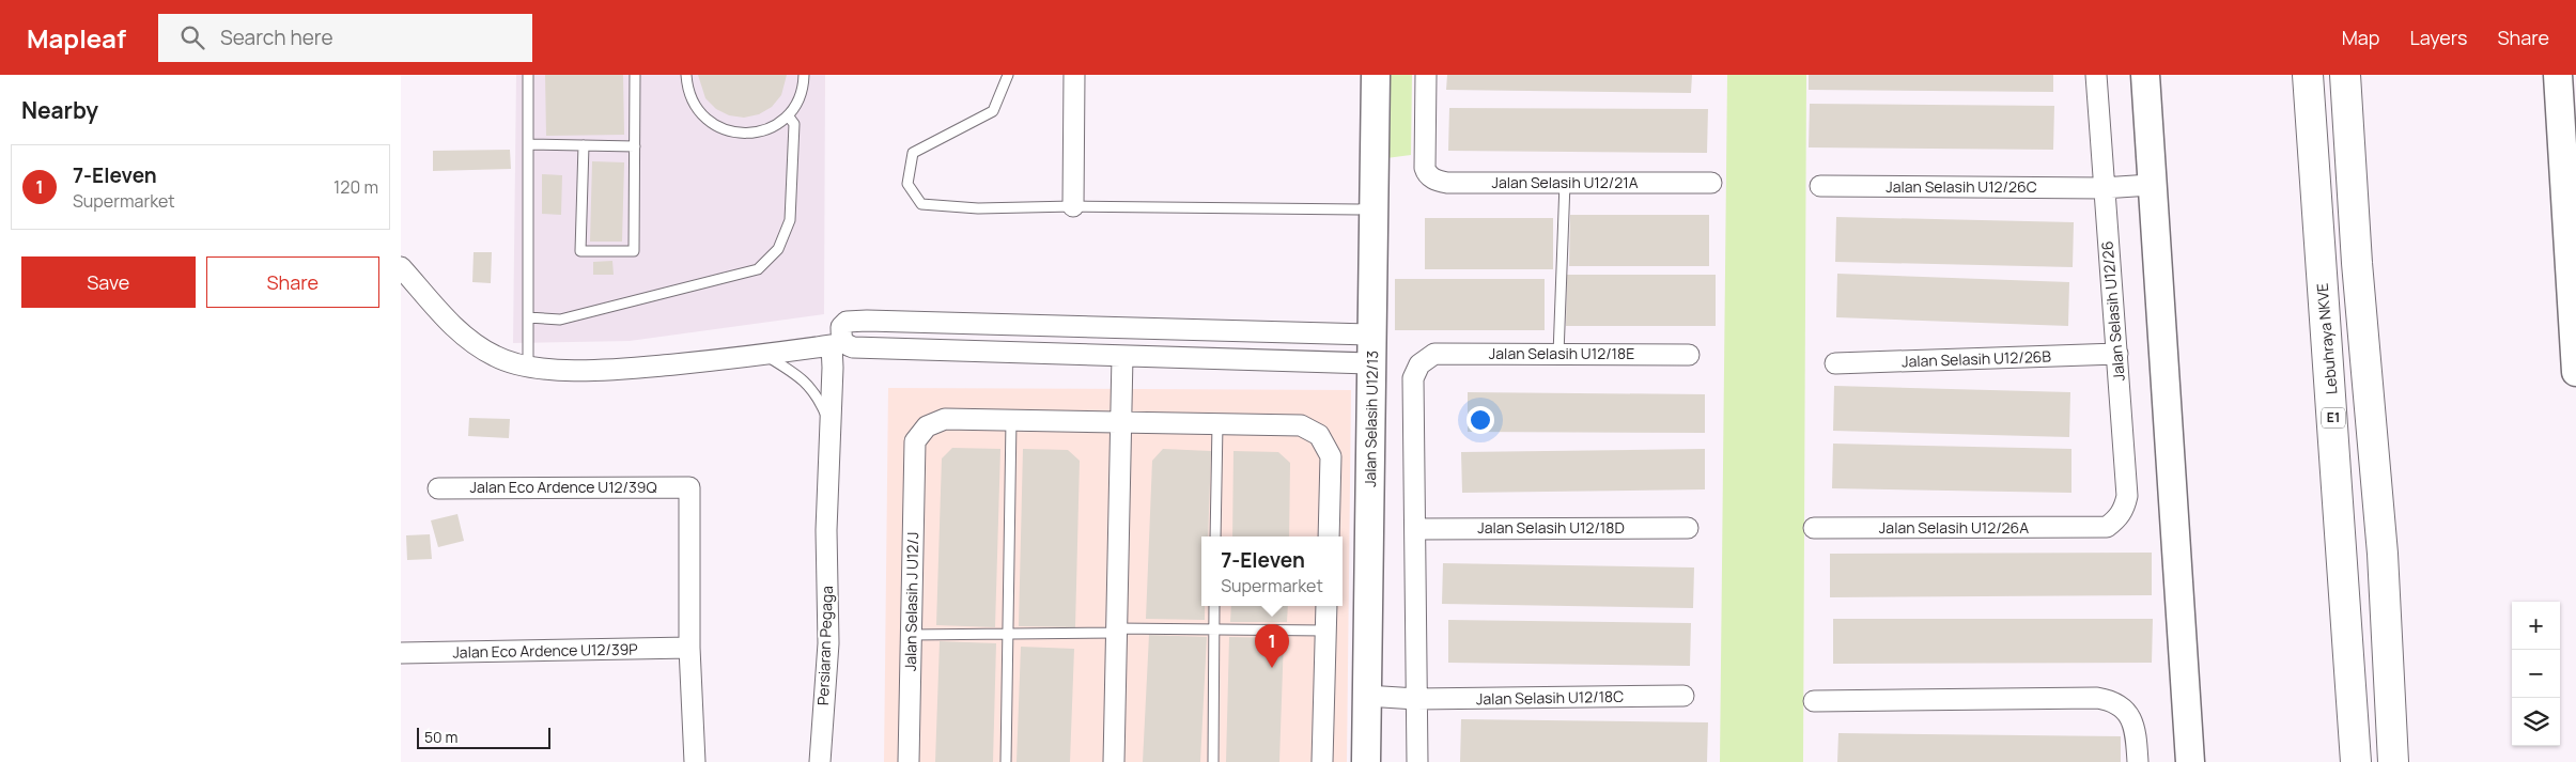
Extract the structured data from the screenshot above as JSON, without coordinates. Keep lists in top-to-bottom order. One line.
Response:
{"streets":{"highway":["Lebuhraya NKVE","E1"],"street":["Jalan Selasih U12/21A","Jalan Selasih U12/26C","Jalan Selasih U12/26","Jalan Selasih U12/18E","Jalan Selasih U12/26B","Jalan Selasih U12/13","Jalan Eco Ardence U12/39Q","Jalan Selasih U12/18D","Jalan Selasih U12/26A","Jalan Selasih J U12/J","Persiaran Pegaga","Jalan Eco Ardence U12/39P","Jalan Selasih U12/18C"]},"crossings":[["Jalan Selasih U12/26C","Jalan Selasih U12/26"],["Jalan Selasih U12/26","Jalan Selasih U12/26B"],["Jalan Selasih U12/26","Jalan Selasih U12/26A"],["Jalan Selasih U12/18E","Jalan Selasih U12/18D"],["Jalan Selasih U12/13","Jalan Selasih U12/18C"],["Jalan Eco Ardence U12/39Q","Jalan Eco Ardence U12/39P"]],"scale_bar":"50 m","page":{"header":"Mapleaf","search":"Search here","nav":["Map","Layers","Share"],"heading":"Nearby","list":[{"mark":"1","name":"7-Eleven","note":"Supermarket","value":"120 m"}],"buttons":["Save","Share"],"popup":["7-Eleven","Supermarket"],"map_buttons":["+","−"],"pins":"1","scale":"50 m"}}
